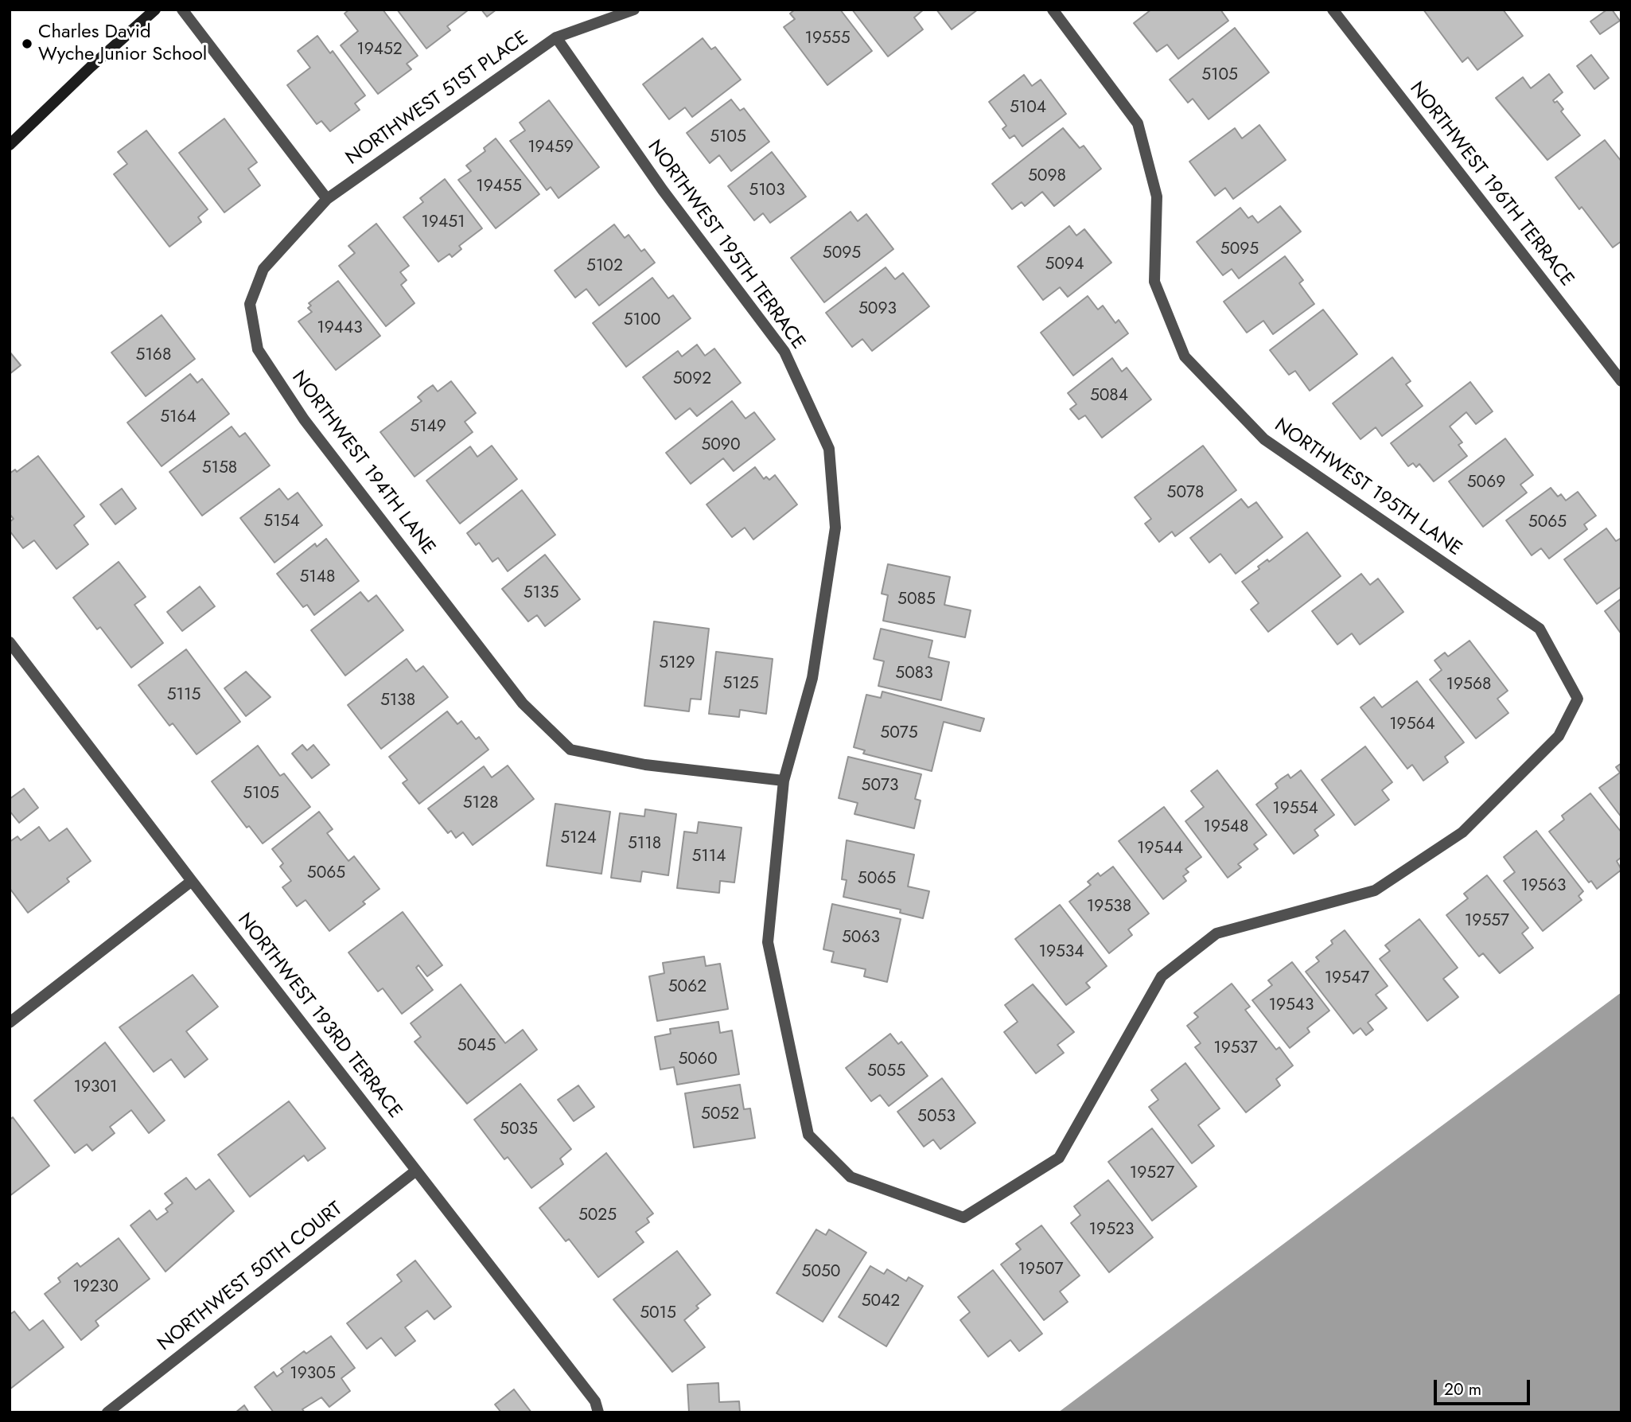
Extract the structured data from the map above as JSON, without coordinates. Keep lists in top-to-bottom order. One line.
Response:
{"streets":{"street":["NORTHWEST 51ST PLACE","NORTHWEST 196TH TERRACE","NORTHWEST 195TH TERRACE","NORTHWEST 194TH LANE","NORTHWEST 195TH LANE","NORTHWEST 193RD TERRACE","NORTHWEST 50TH COURT"]},"crossings":[["NORTHWEST 51ST PLACE","NORTHWEST 195TH TERRACE"],["NORTHWEST 51ST PLACE","NORTHWEST 194TH LANE"],["NORTHWEST 195TH TERRACE","NORTHWEST 194TH LANE"],["NORTHWEST 195TH TERRACE","NORTHWEST 195TH LANE"],["NORTHWEST 193RD TERRACE","NORTHWEST 50TH COURT"]],"places":["Charles David Wyche Junior School"],"house_numbers":["19555","19452","5105","5104","5105","19459","5098","19455","5103","19451","5095","5095","5094","5102","5093","5100","19443","5168","5092","5084","5164","5149","5090","5158","5069","5078","5154","5065","5148","5135","5085","5129","5083","5125","19568","5115","5138","19564","5075","5073","5105","5128","19554","19548","5124","5118","19544","5114","5065","5065","19563","19538","19557","5063","19534","19547","5062","19543","5045","19537","5060","5055","19301","5052","5053","5035","19527","5025","19523","19507","5050","19230","5042","5015","19305"],"scale_bar":"20 m"}
